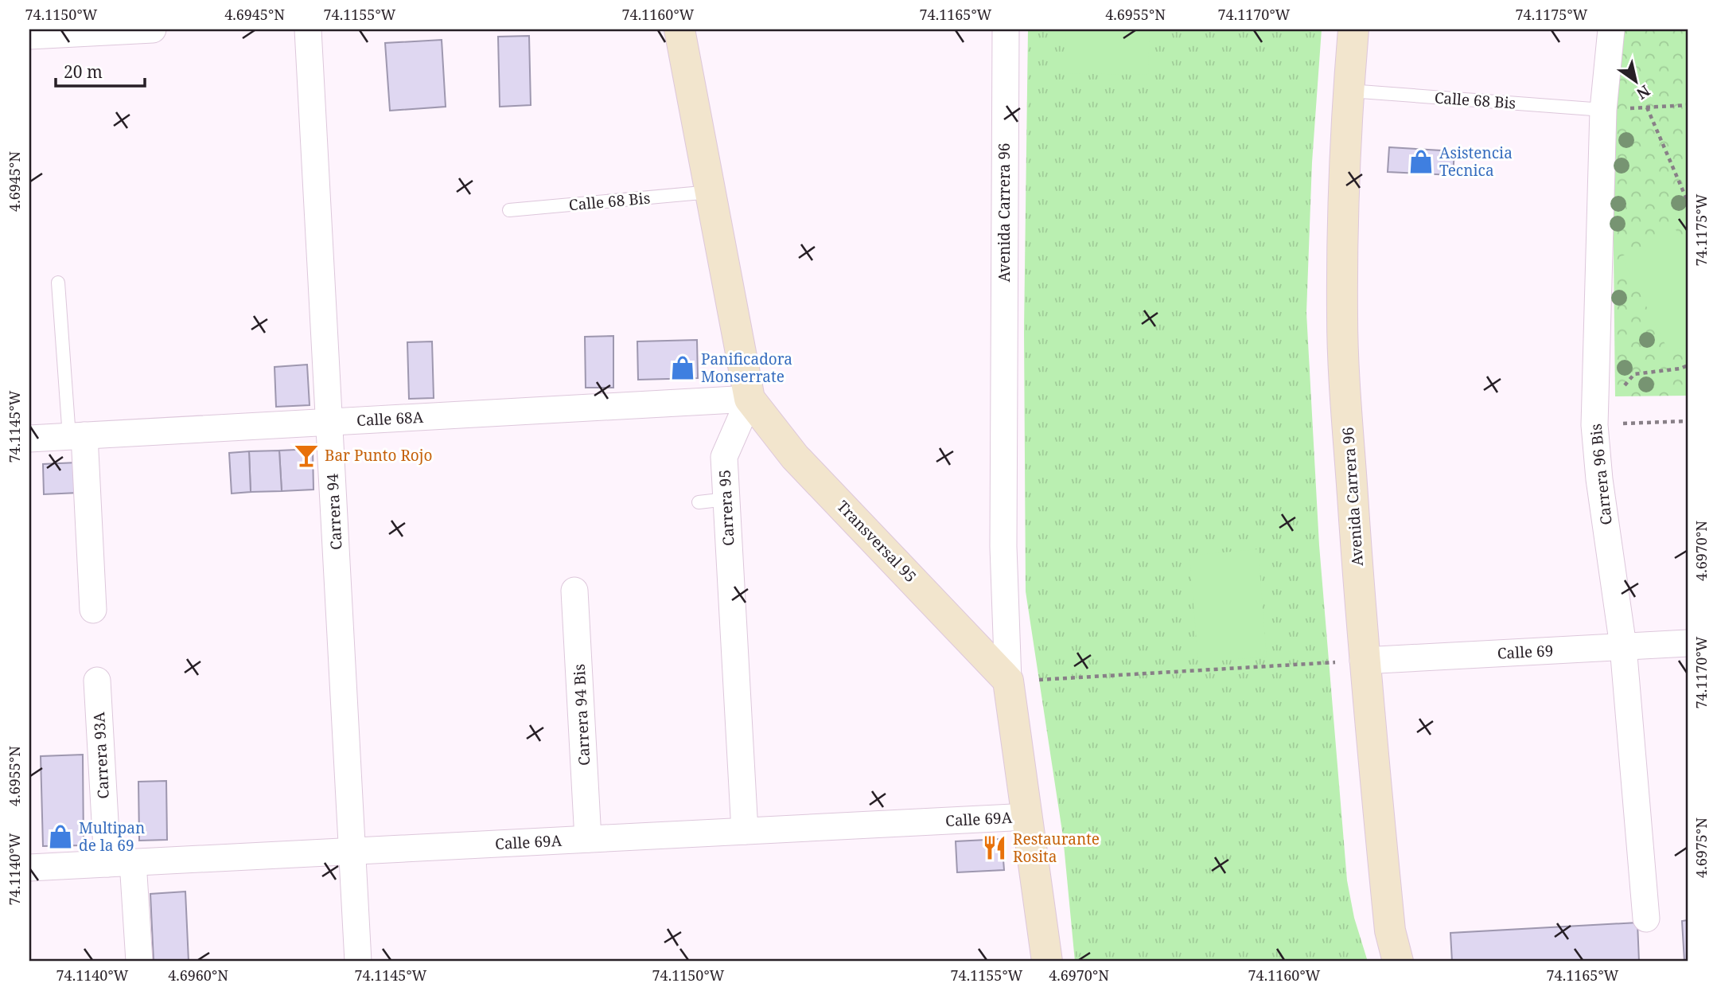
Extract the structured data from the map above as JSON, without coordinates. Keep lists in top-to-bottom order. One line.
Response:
{"streets":{"main road":["Avenida Carrera 96","Transversal 95"],"street":["Calle 68A","Carrera 96 Bis","Carrera 95","Carrera 94","Calle 69","Carrera 94 Bis","Carrera 93A","Calle 69A"],"lane":["Calle 68 Bis"]},"crossings":[["Calle 68 Bis","Avenida Carrera 96"],["Calle 68 Bis","Carrera 96 Bis"],["Avenida Carrera 96","Transversal 95"],["Avenida Carrera 96","Calle 69"],["Avenida Carrera 96","Calle 69A"],["Calle 68A","Carrera 95"],["Calle 68A","Carrera 94"],["Calle 68A","Transversal 95"],["Carrera 96 Bis","Calle 69"],["Carrera 95","Transversal 95"],["Carrera 95","Calle 69A"],["Carrera 94","Calle 69A"],["Carrera 94 Bis","Calle 69A"],["Carrera 93A","Calle 69A"]],"places":{"shop":["Asistencia Tecnica","Panificadora Monserrate","Multipan de la 69"],"bar":["Bar Punto Rojo"],"restaurant":["Restaurante Rosita"]},"scale_bar":"20 m","north":"bottom right","coordinates":["74.1150°W","4.6945°N","74.1155°W","74.1160°W","74.1165°W","4.6955°N","74.1170°W","74.1175°W","74.1145°W","4.6970°N","4.6975°N","74.1140°W","4.6960°N"]}
